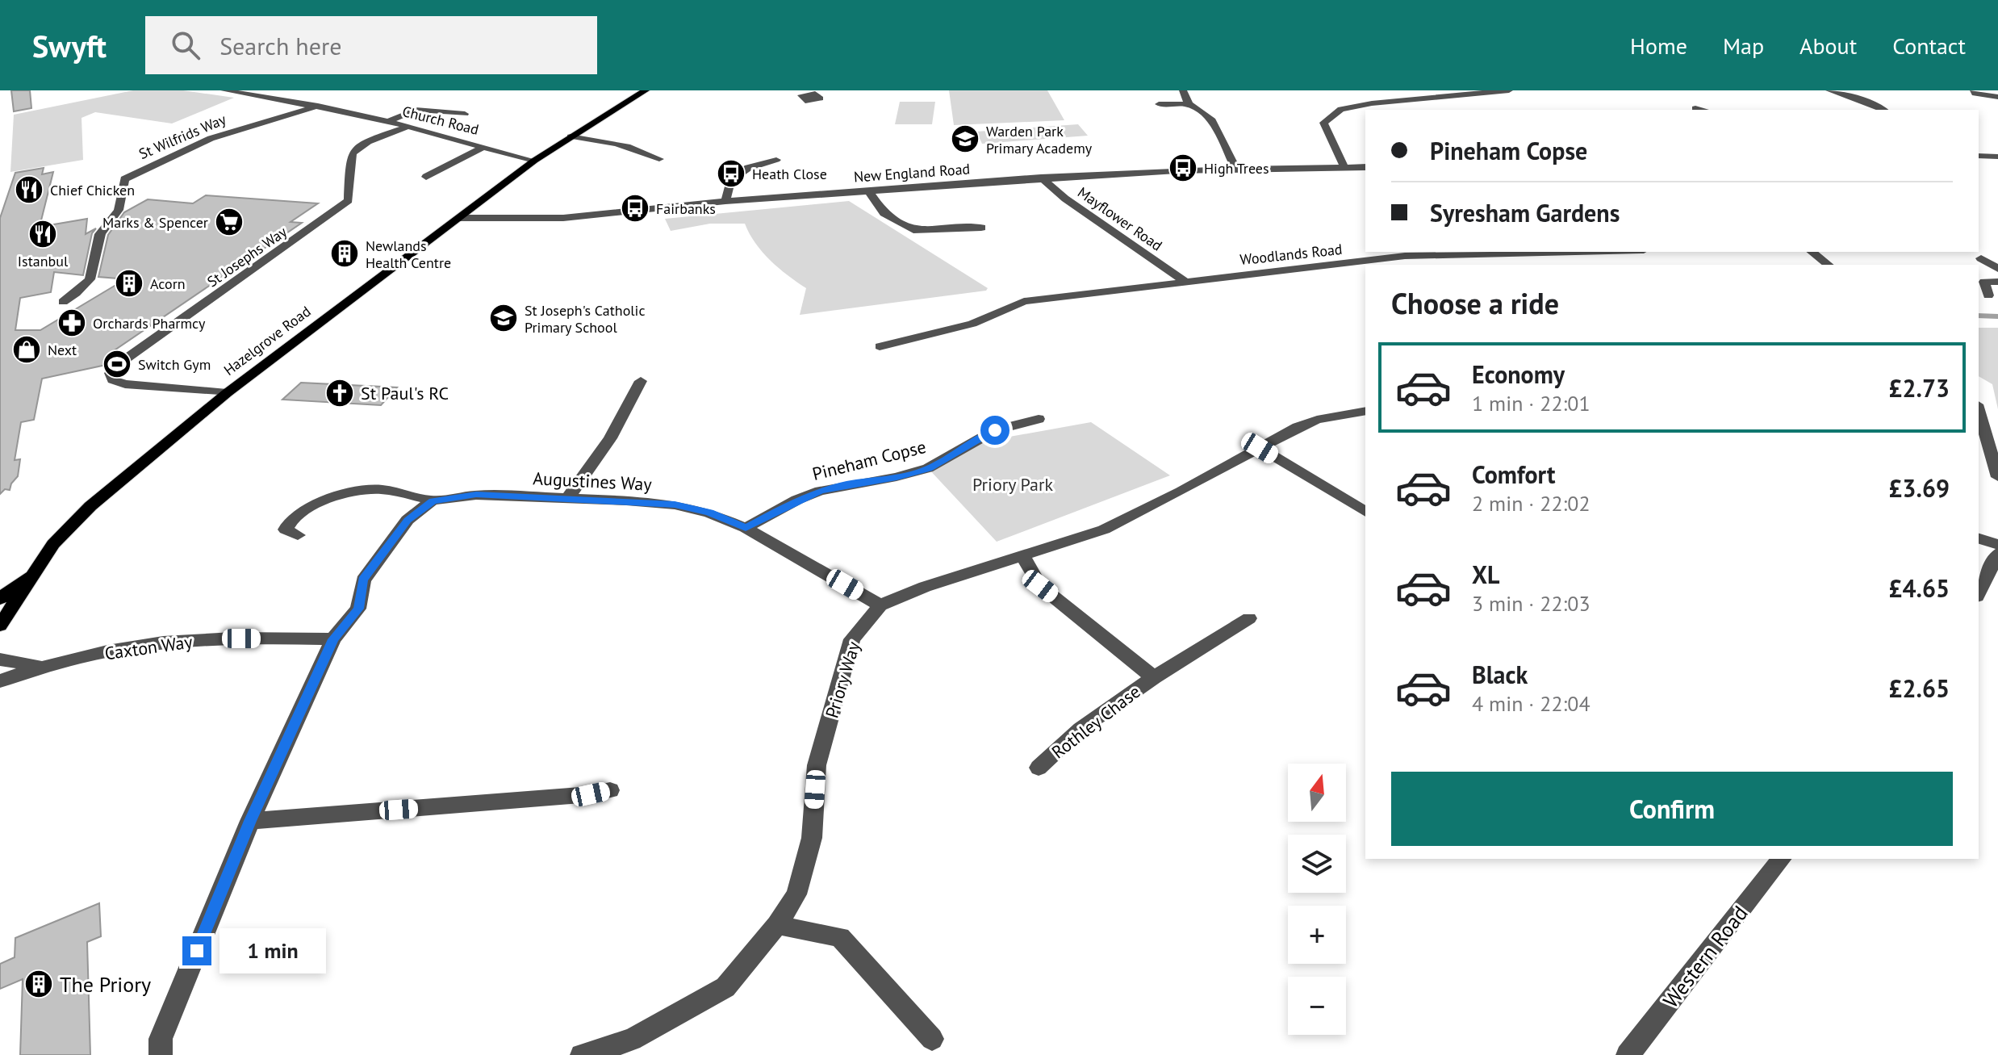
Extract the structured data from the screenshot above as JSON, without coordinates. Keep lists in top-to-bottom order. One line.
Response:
{"streets":{"main road":["Hazelgrove Road"],"street":["Church Road","St Wilfrids Way","New England Road","Mayflower Road","Woodlands Road","St Josephs Way","Pineham Copse","Augustines Way","Caxton Way","Priory Way","Rothley Chase","Western Road"]},"crossings":[["Church Road","St Wilfrids Way"],["Church Road","St Josephs Way"],["Church Road","Hazelgrove Road"],["New England Road","Mayflower Road"],["New England Road","Hazelgrove Road"],["Mayflower Road","Woodlands Road"],["St Josephs Way","Hazelgrove Road"],["Pineham Copse","Augustines Way"],["Augustines Way","Priory Way"],["Priory Way","Rothley Chase"]],"parks":["Priory Park"],"places":{"school or university":["Warden Park Primary Academy","St Joseph's Catholic Primary School"],"bus stop":["High Trees","Heath Close","Fairbanks"],"restaurant":["Chief Chicken","Istanbul"],"supermarket":["Marks & Spencer"],"building":["Newlands Health Centre","Acorn","The Priory"],"pharmacy":["Orchards Pharmcy"],"shop":["Next"],"sports":["Switch Gym"],"church":["St Paul's RC"]},"north":"top","page":{"header":"Swyft","search":"Search here","nav":["Home","Map","About","Contact"],"banner":["Pineham Copse","Syresham Gardens"],"heading":"Choose a ride","list":[{"name":"Economy","note":"1 min · 22:01","value":"£2.73"},{"name":"Comfort","note":"2 min · 22:02","value":"£3.69"},{"name":"XL","note":"3 min · 22:03","value":"£4.65"},{"name":"Black","note":"4 min · 22:04","value":"£2.65"}],"buttons":"Confirm","map_buttons":["+","−"],"bubble":"1 min"}}
